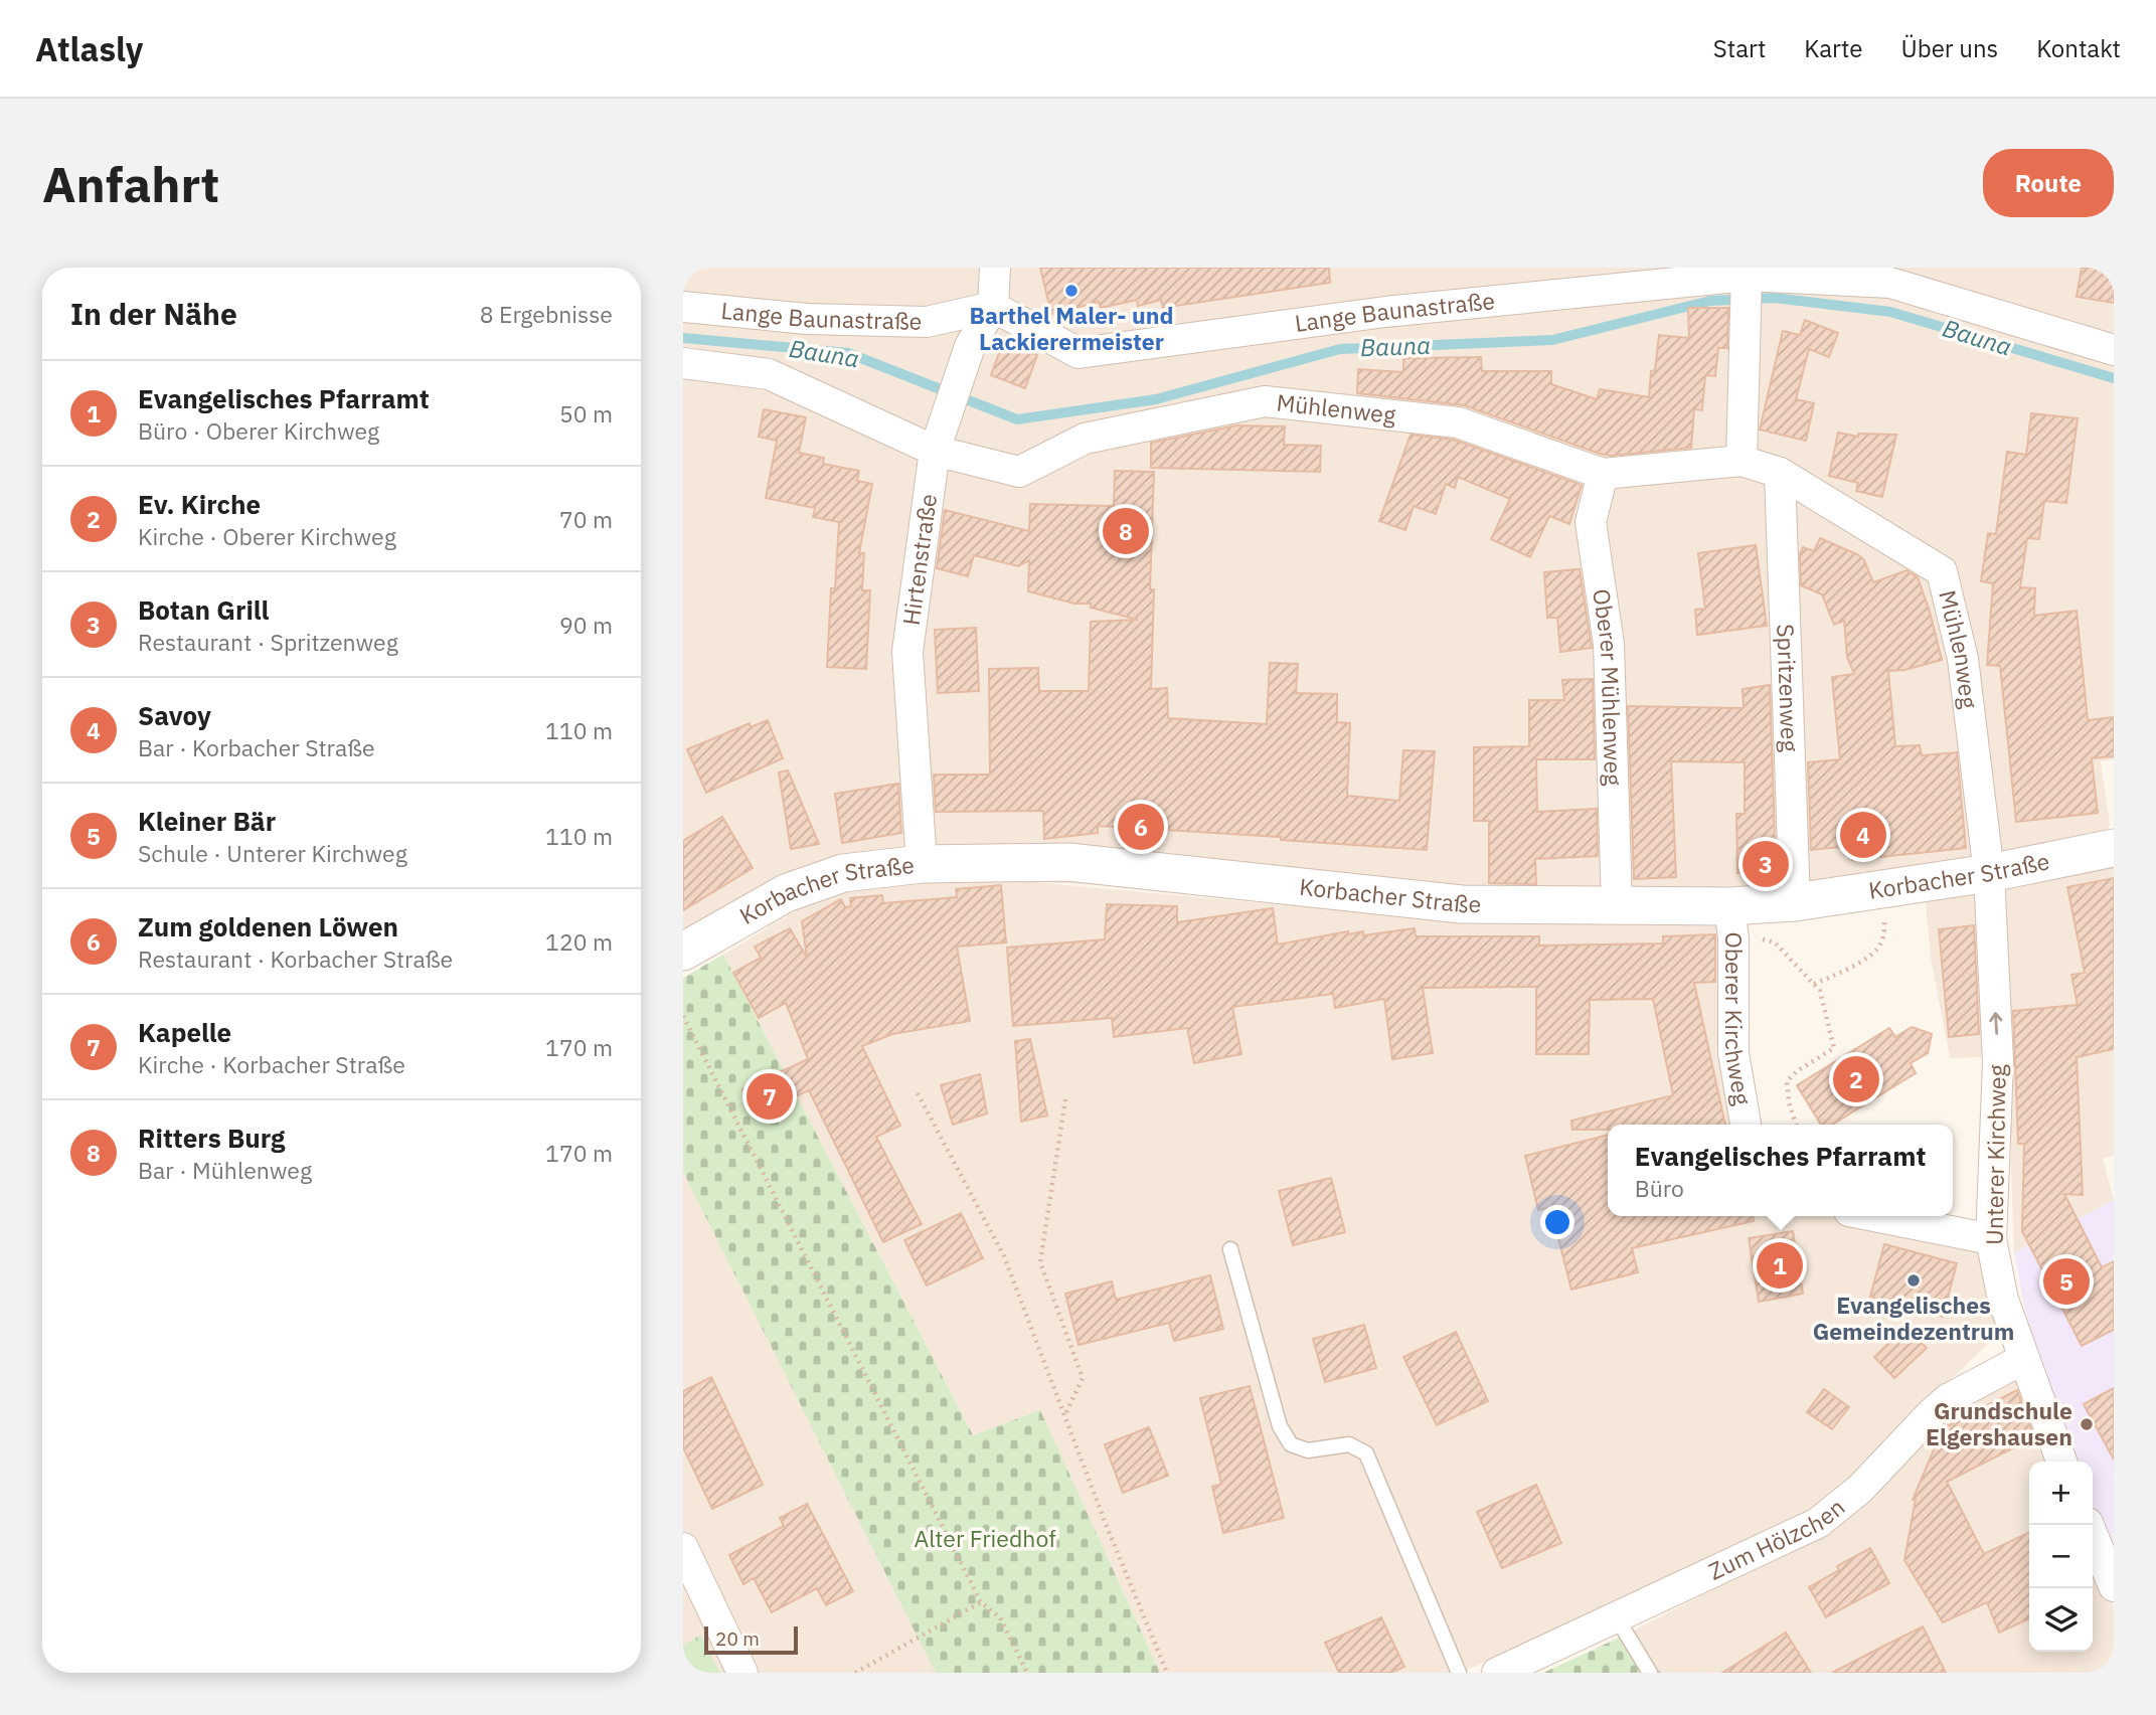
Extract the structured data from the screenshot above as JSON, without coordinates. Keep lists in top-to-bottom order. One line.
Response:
{"streets":{"street":["Lange Baunastraße","Mühlenweg","Hirtenstraße","Spritzenweg","Oberer Mühlenweg","Korbacher Straße","Oberer Kirchweg","Unterer Kirchweg","Zum Hölzchen"]},"crossings":[["Lange Baunastraße","Hirtenstraße"],["Mühlenweg","Hirtenstraße"],["Mühlenweg","Spritzenweg"],["Mühlenweg","Oberer Mühlenweg"],["Mühlenweg","Korbacher Straße"],["Mühlenweg","Unterer Kirchweg"],["Hirtenstraße","Korbacher Straße"],["Spritzenweg","Korbacher Straße"],["Oberer Mühlenweg","Korbacher Straße"],["Korbacher Straße","Oberer Kirchweg"],["Korbacher Straße","Unterer Kirchweg"],["Unterer Kirchweg","Zum Hölzchen"]],"one_way":["Unterer Kirchweg"],"water":["Bauna"],"parks":["Alter Friedhof"],"places":["Barthel Maler- und Lackierermeister","Evangelisches Gemeindezentrum","Grundschule Elgershausen"],"scale_bar":"20 m","page":{"header":"Atlasly","nav":["Start","Karte","Über uns","Kontakt"],"buttons":"Route","title":"Anfahrt","heading":["In der Nähe","8 Ergebnisse"],"list":[{"mark":"1","name":"Evangelisches Pfarramt","note":"Büro · Oberer Kirchweg","value":"50 m"},{"mark":"2","name":"Ev. Kirche","note":"Kirche · Oberer Kirchweg","value":"70 m"},{"mark":"3","name":"Botan Grill","note":"Restaurant · Spritzenweg","value":"90 m"},{"mark":"4","name":"Savoy","note":"Bar · Korbacher Straße","value":"110 m"},{"mark":"5","name":"Kleiner Bär","note":"Schule · Unterer Kirchweg","value":"110 m"},{"mark":"6","name":"Zum goldenen Löwen","note":"Restaurant · Korbacher Straße","value":"120 m"},{"mark":"7","name":"Kapelle","note":"Kirche · Korbacher Straße","value":"170 m"},{"mark":"8","name":"Ritters Burg","note":"Bar · Mühlenweg","value":"170 m"}],"pins":["8","6","4","3","2","7","1","5"],"popup":["Evangelisches Pfarramt","Büro"],"map_buttons":["+","−"],"scale":"20 m"}}
